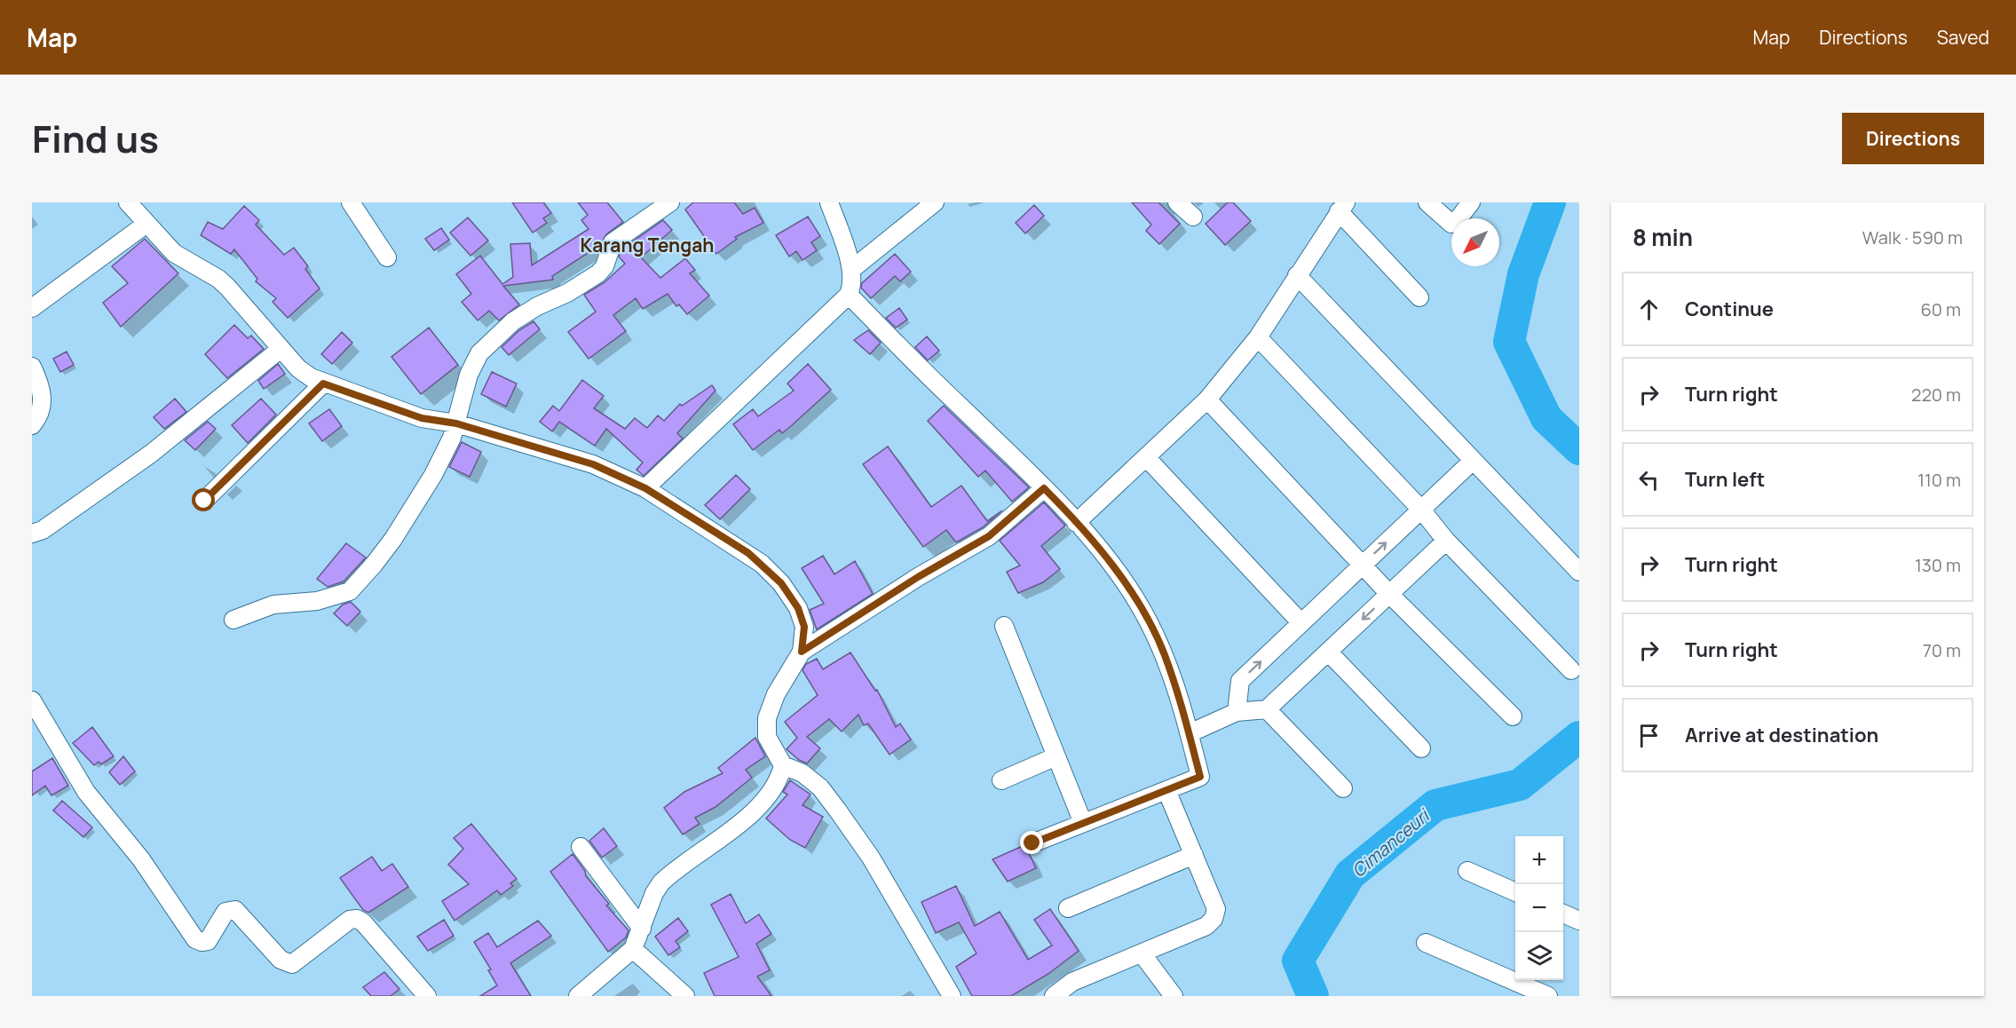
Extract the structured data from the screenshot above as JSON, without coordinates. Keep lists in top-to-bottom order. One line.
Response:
{"districts":["Karang Tengah"],"water":["Cimanceuri"],"north":"bottom left","page":{"header":"Map","nav":["Map","Directions","Saved"],"title":"Find us","buttons":"Directions","heading":["8 min","Walk · 590 m"],"list":[["Continue","60 m"],["Turn right","220 m"],["Turn left","110 m"],["Turn right","130 m"],["Turn right","70 m"],"Arrive at destination"],"map_buttons":["+","−"]}}
